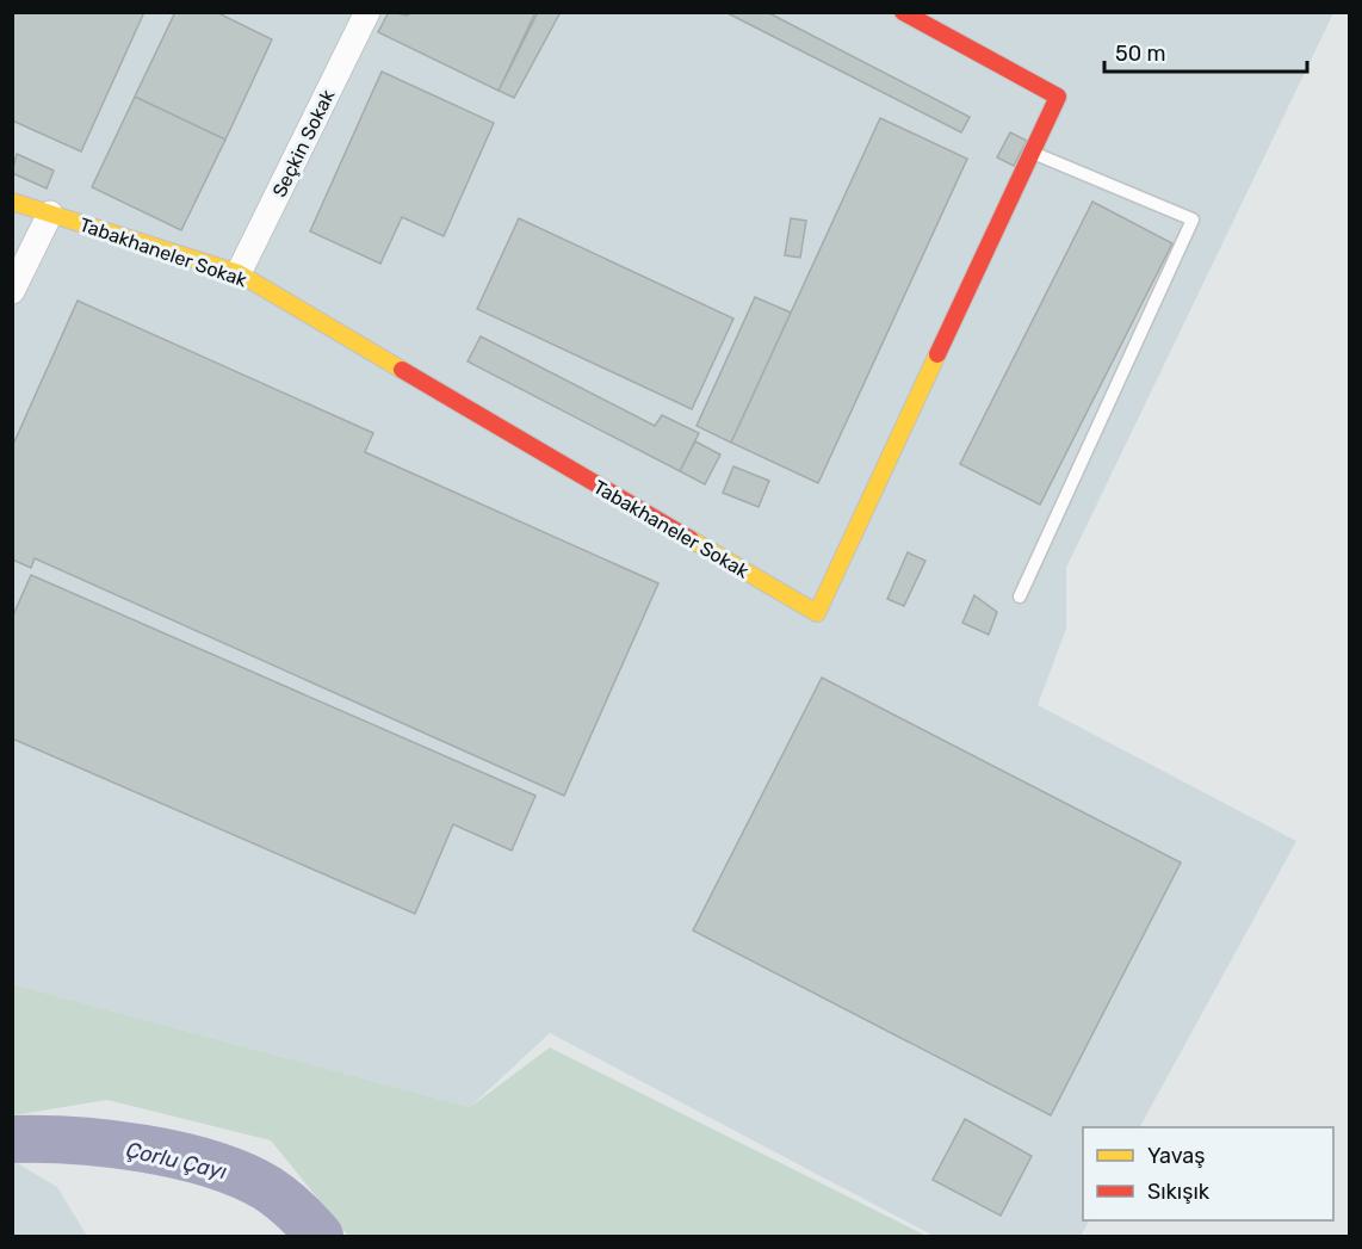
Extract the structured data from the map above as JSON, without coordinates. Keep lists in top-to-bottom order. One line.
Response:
{"streets":{"street":["Seçkin Sokak","Tabakhaneler Sokak"]},"crossings":[["Seçkin Sokak","Tabakhaneler Sokak"]],"water":["Çorlu Çayı"],"legend":["Yavaş","Sıkışık"],"scale_bar":"50 m"}
